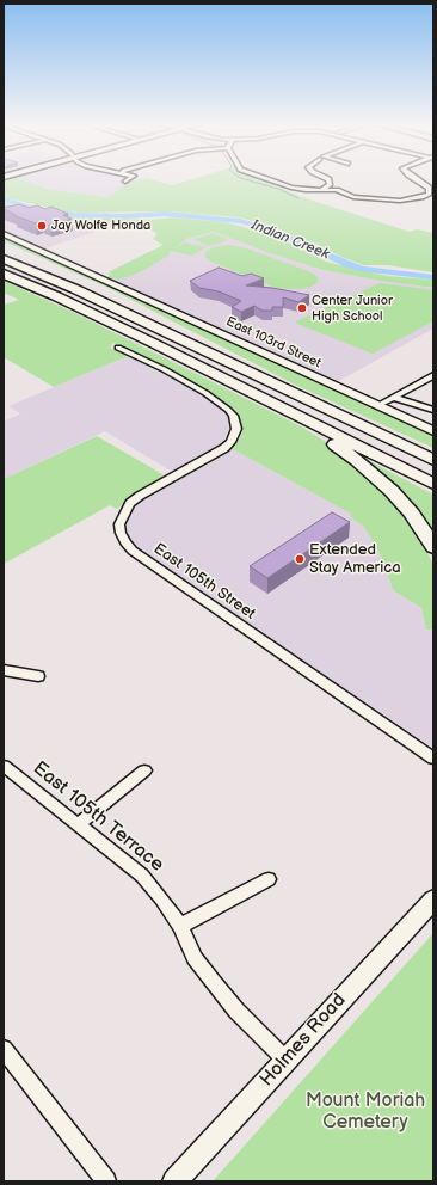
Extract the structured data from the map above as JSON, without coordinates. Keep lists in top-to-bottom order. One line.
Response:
{"streets":{"street":["East 103rd Street","East 105th Street","East 105th Terrace","Holmes Road"]},"crossings":[["East 105th Terrace","Holmes Road"]],"water":["Indian Creek"],"parks":["Mount Moriah Cemetery"],"places":["Jay Wolfe Honda","Center Junior High School","Extended Stay America"]}
